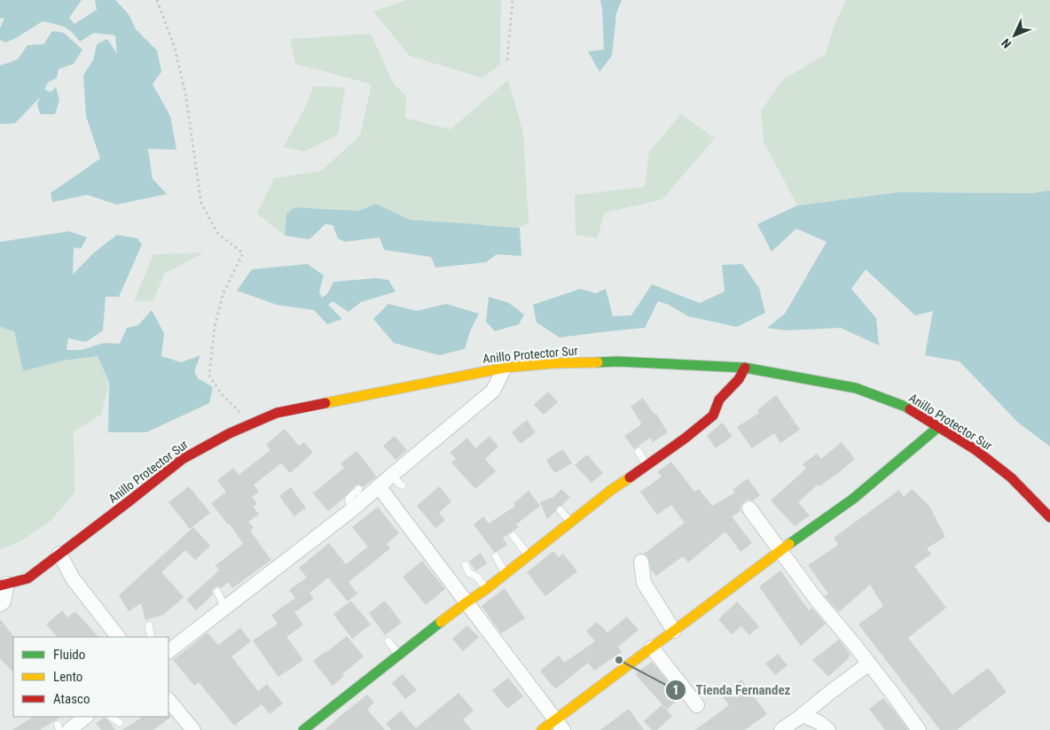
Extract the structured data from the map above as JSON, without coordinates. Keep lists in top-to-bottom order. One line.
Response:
{"streets":{"street":["Anillo Protector Sur"]},"places":["Tienda Fernandez"],"legend":["Fluido","Lento","Atasco"],"north":"bottom left"}
